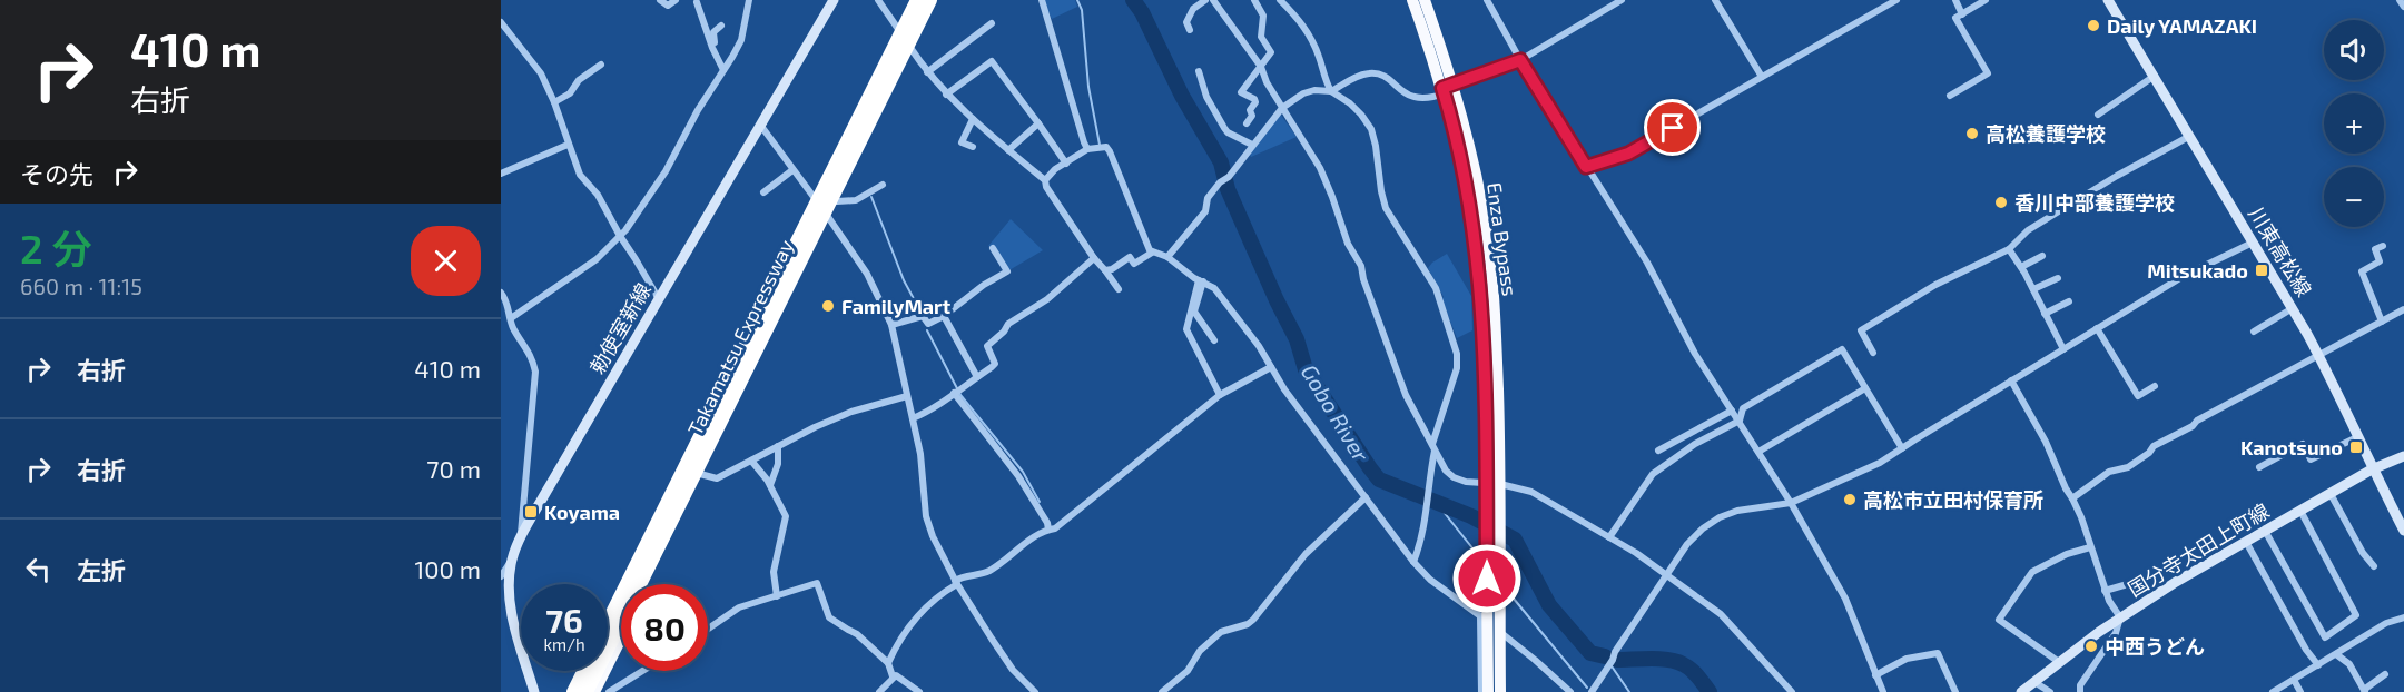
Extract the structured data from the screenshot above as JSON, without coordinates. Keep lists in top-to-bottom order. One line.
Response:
{"streets":{"highway":["Enza Bypass","Takamatsu Expressway"],"main road":["川東高松線","勅使室新線","国分寺太田上町線"]},"crossings":[["川東高松線","国分寺太田上町線"]],"water":["Gobo River"],"places":{"other":["Daily YAMAZAKI","高松養護学校","香川中部養護学校","FamilyMart","高松市立田村保育所","中西うどん"],"transit":["Mitsukado","Kanotsuno","Koyama"]},"page":{"turn":["410 m","右折"],"map_buttons":["+","−"],"then":"その先","heading":["2 分","660 m · 11:15"],"list":[{"name":"右折","value":"410 m"},{"name":"右折","value":"70 m"},{"name":"左折","value":"100 m"}],"speed":"76 km/h","limit":"80"}}
